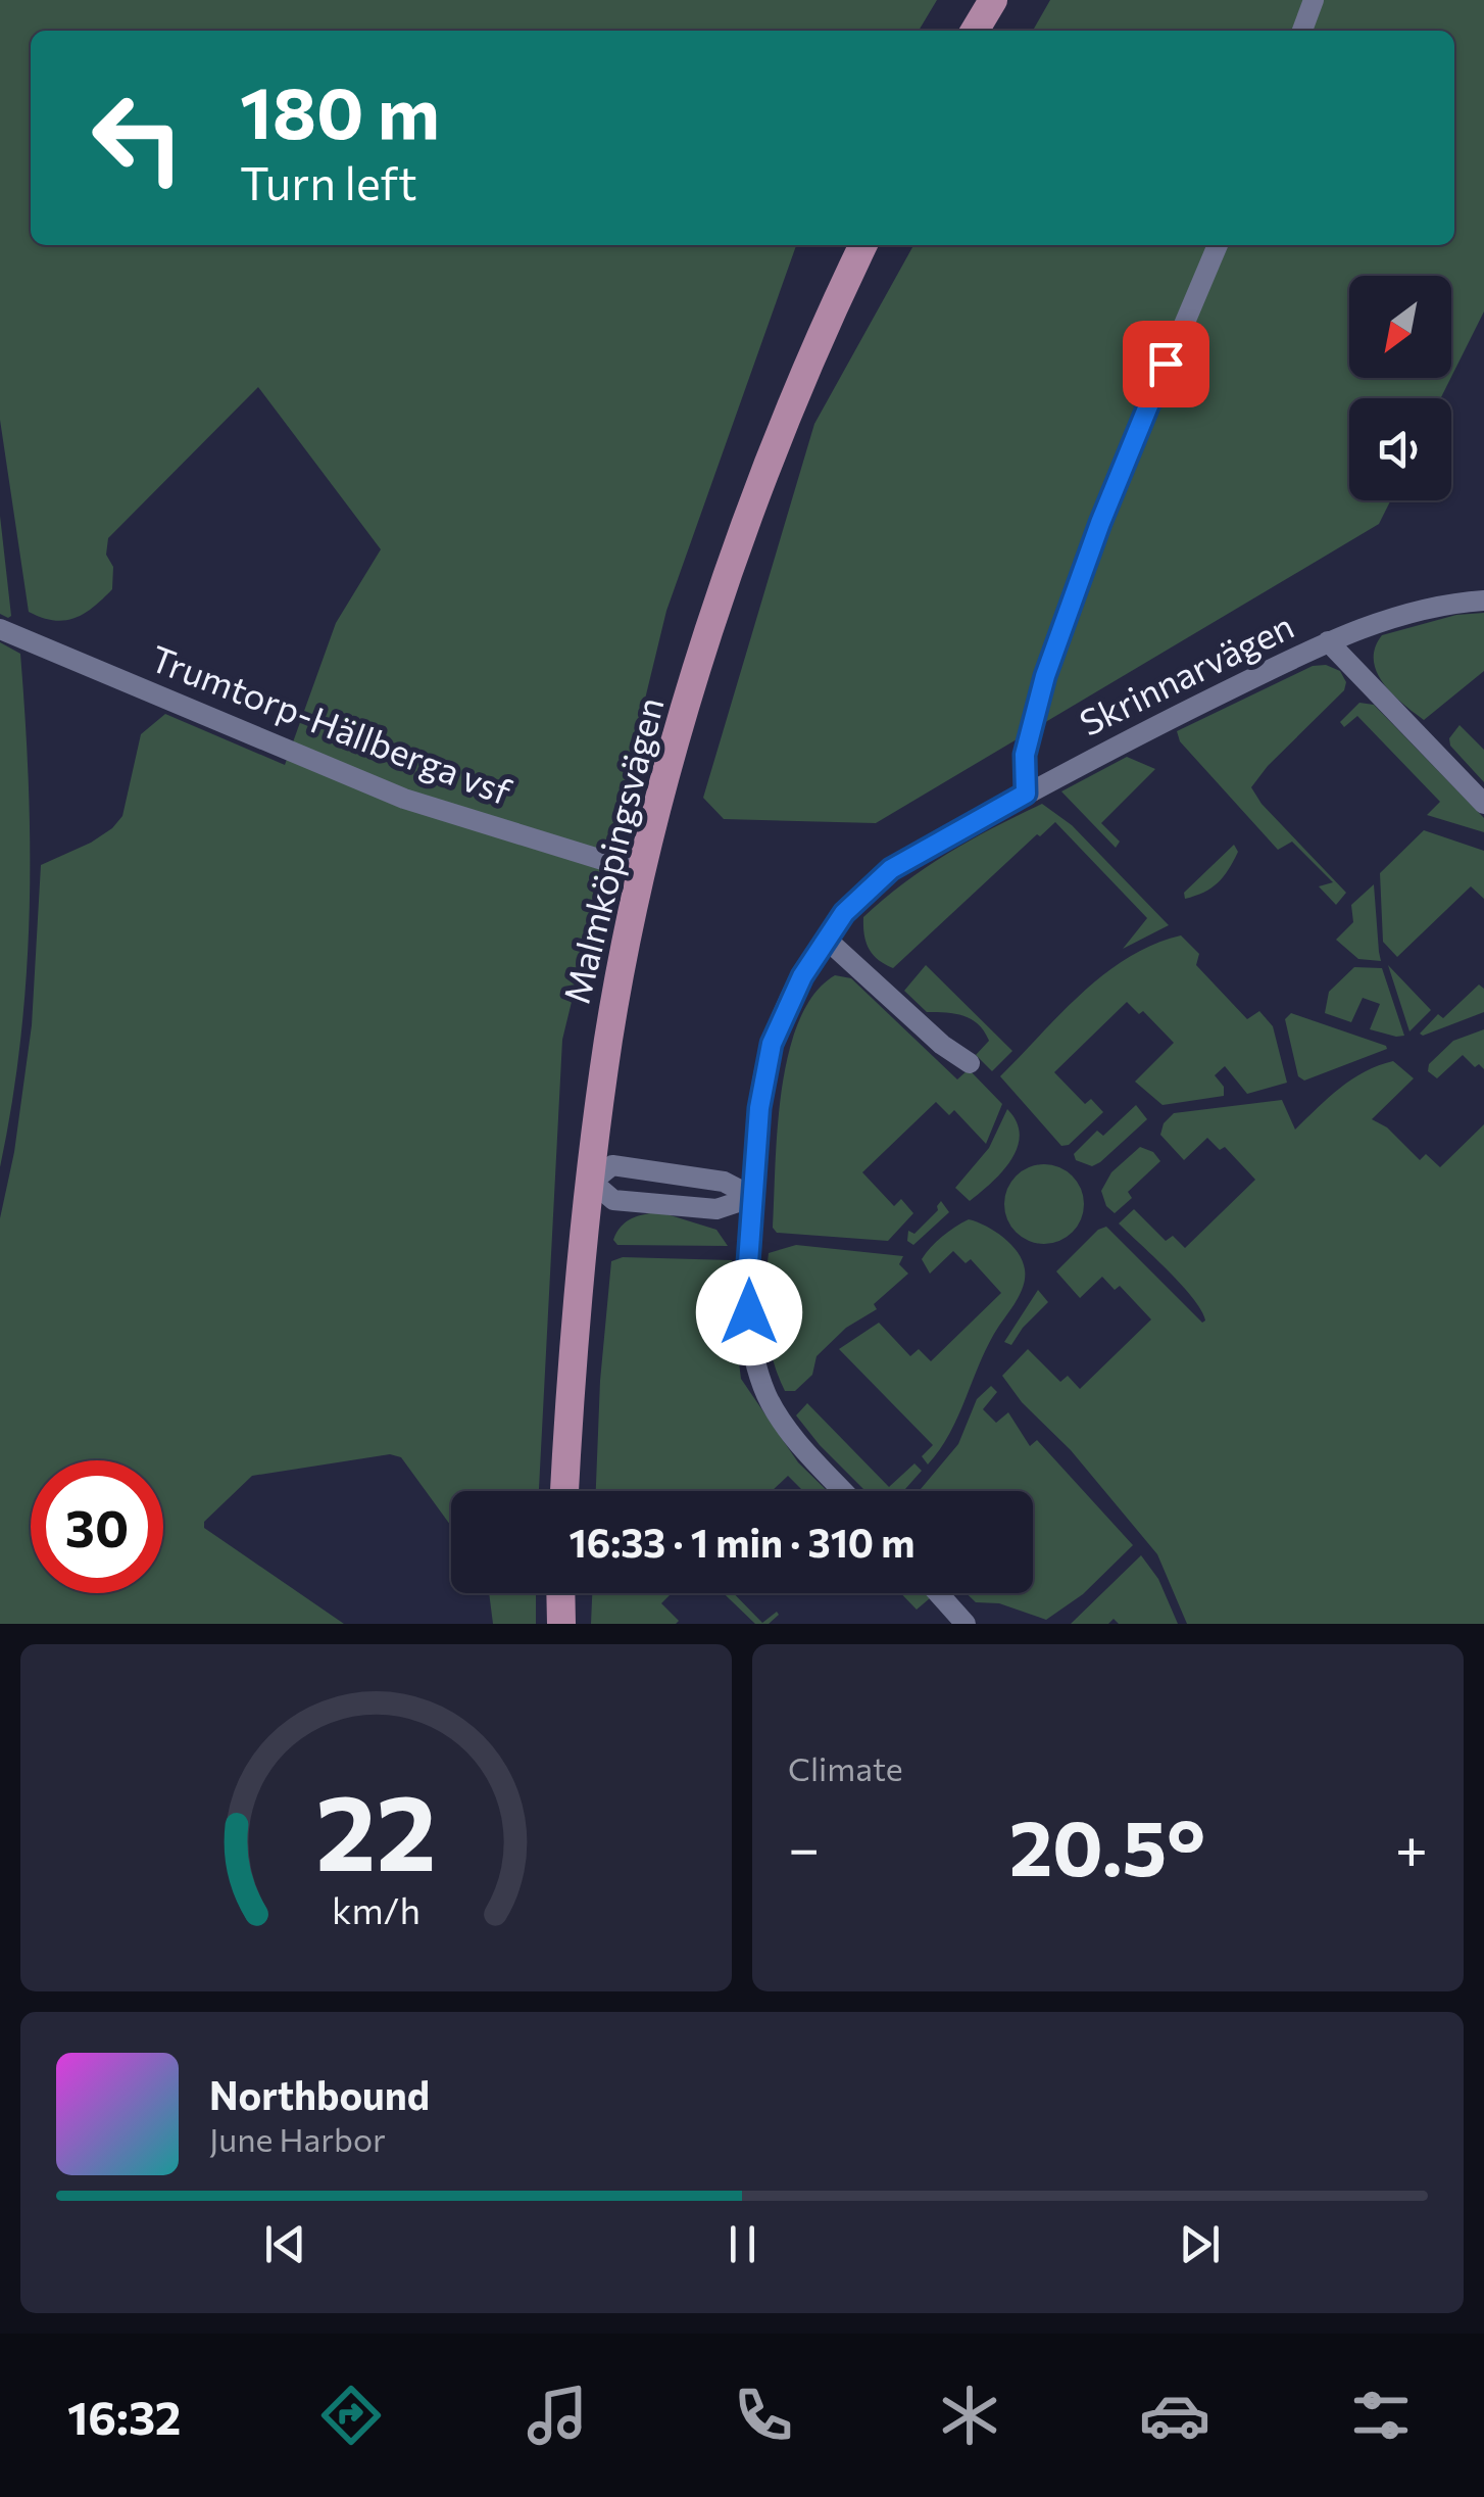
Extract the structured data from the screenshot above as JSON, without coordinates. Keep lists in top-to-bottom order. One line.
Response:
{"streets":{"main road":["Malmköpingsvägen"],"street":["Skrinnarvägen","Trumtorp-Hällberga vsf"]},"crossings":[["Trumtorp-Hällberga vsf","Malmköpingsvägen"]],"north":"bottom left","page":{"turn":["180 m","Turn left"],"limit":"30","trip":"16:33 · 1 min · 310 m","tile":"Climate","heat":["−","20.5°","+"],"song":["Northbound","June Harbor"],"tabs":"16:32","gauge":["22","km/h"]}}
